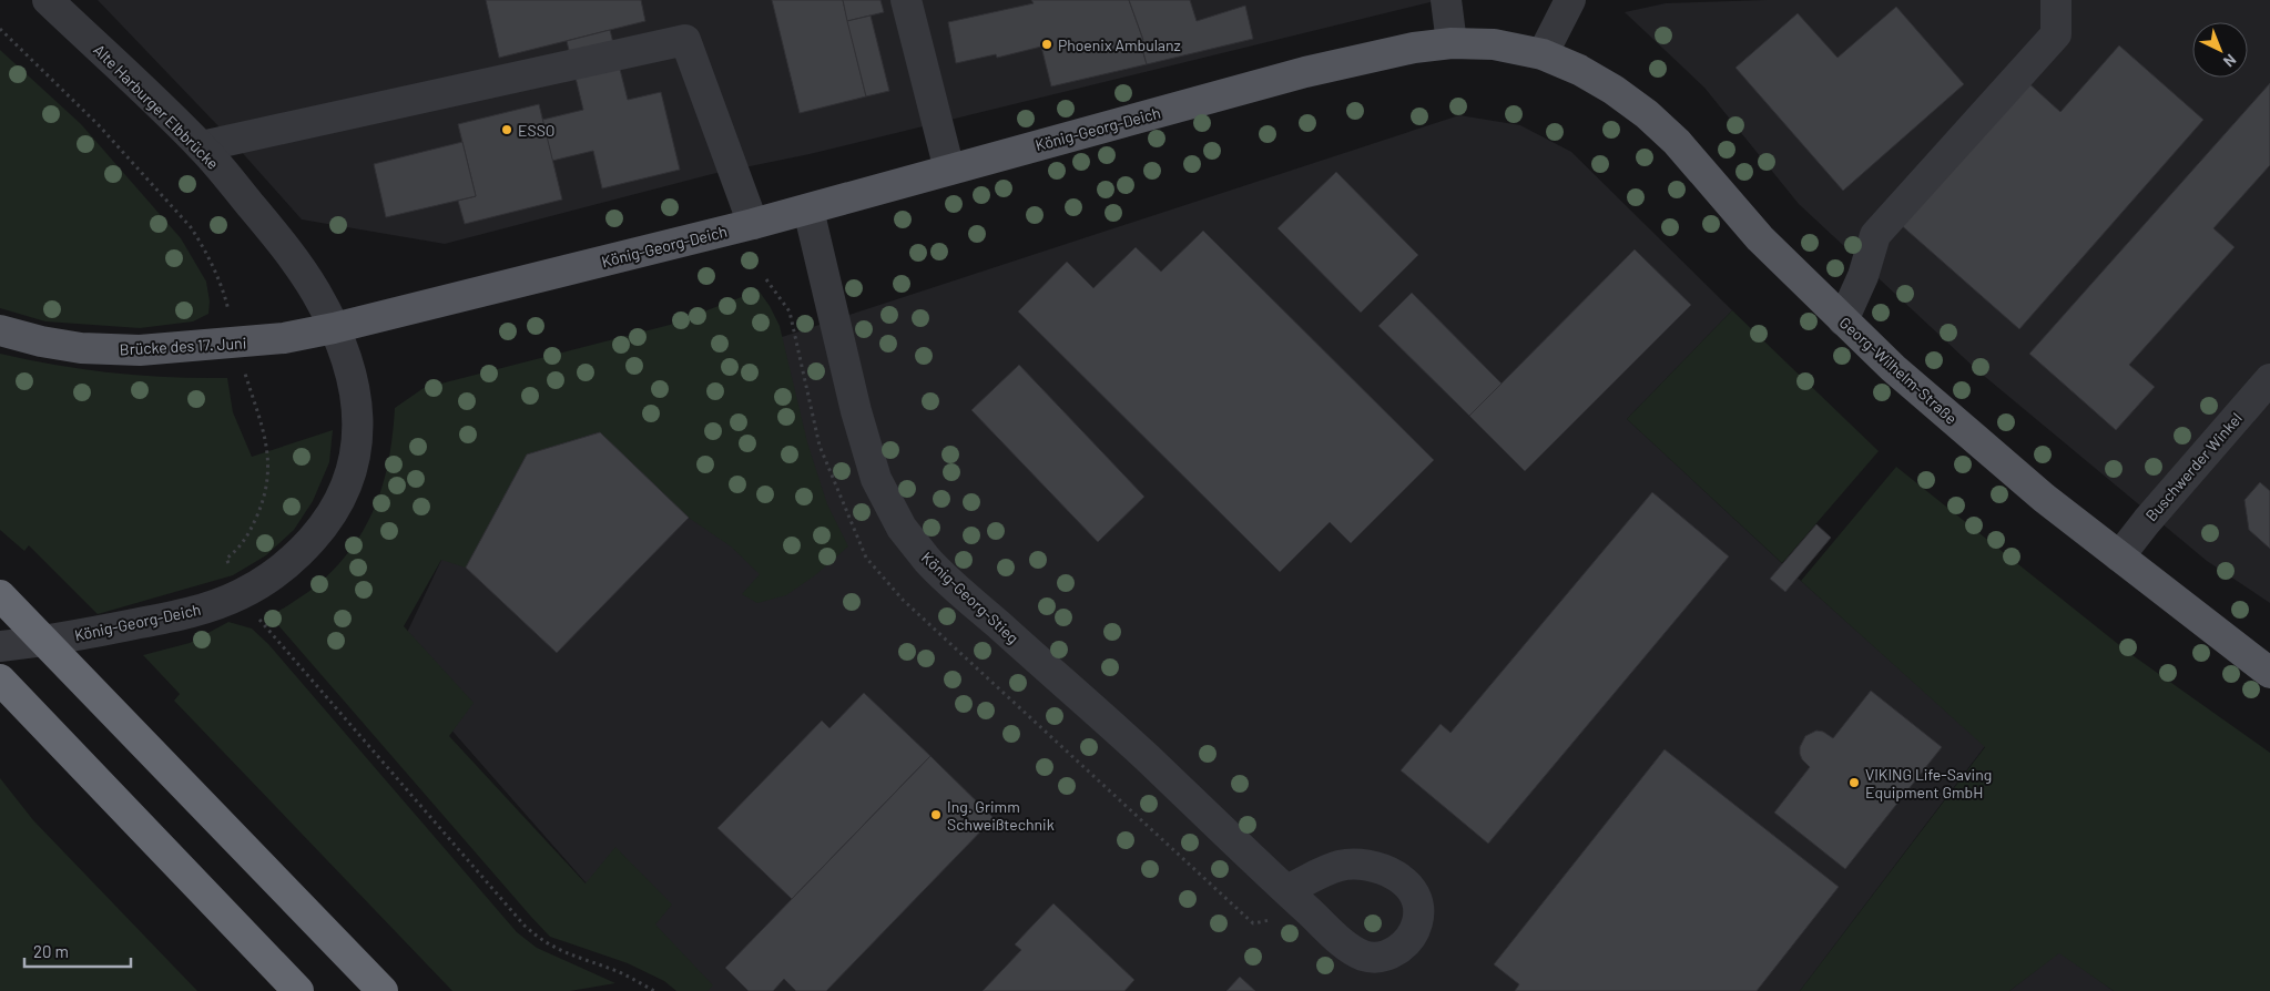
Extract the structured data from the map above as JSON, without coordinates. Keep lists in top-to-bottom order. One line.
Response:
{"streets":{"main road":["König-Georg-Deich","Brücke des 17. Juni","Georg-Wilhelm-Straße"],"street":["Alte Harburger Elbbrücke","Buschwerder Winkel","König-Georg-Stieg"]},"crossings":[["Alte Harburger Elbbrücke","König-Georg-Deich"],["Alte Harburger Elbbrücke","Brücke des 17. Juni"],["König-Georg-Deich","Brücke des 17. Juni"],["König-Georg-Deich","Georg-Wilhelm-Straße"],["König-Georg-Deich","König-Georg-Stieg"],["Georg-Wilhelm-Straße","Buschwerder Winkel"]],"places":["Phoenix Ambulanz","ESSO","VIKING Life-Saving Equipment GmbH","Ing. Grimm Schweißtechnik"],"scale_bar":"20 m","north":"bottom right"}
